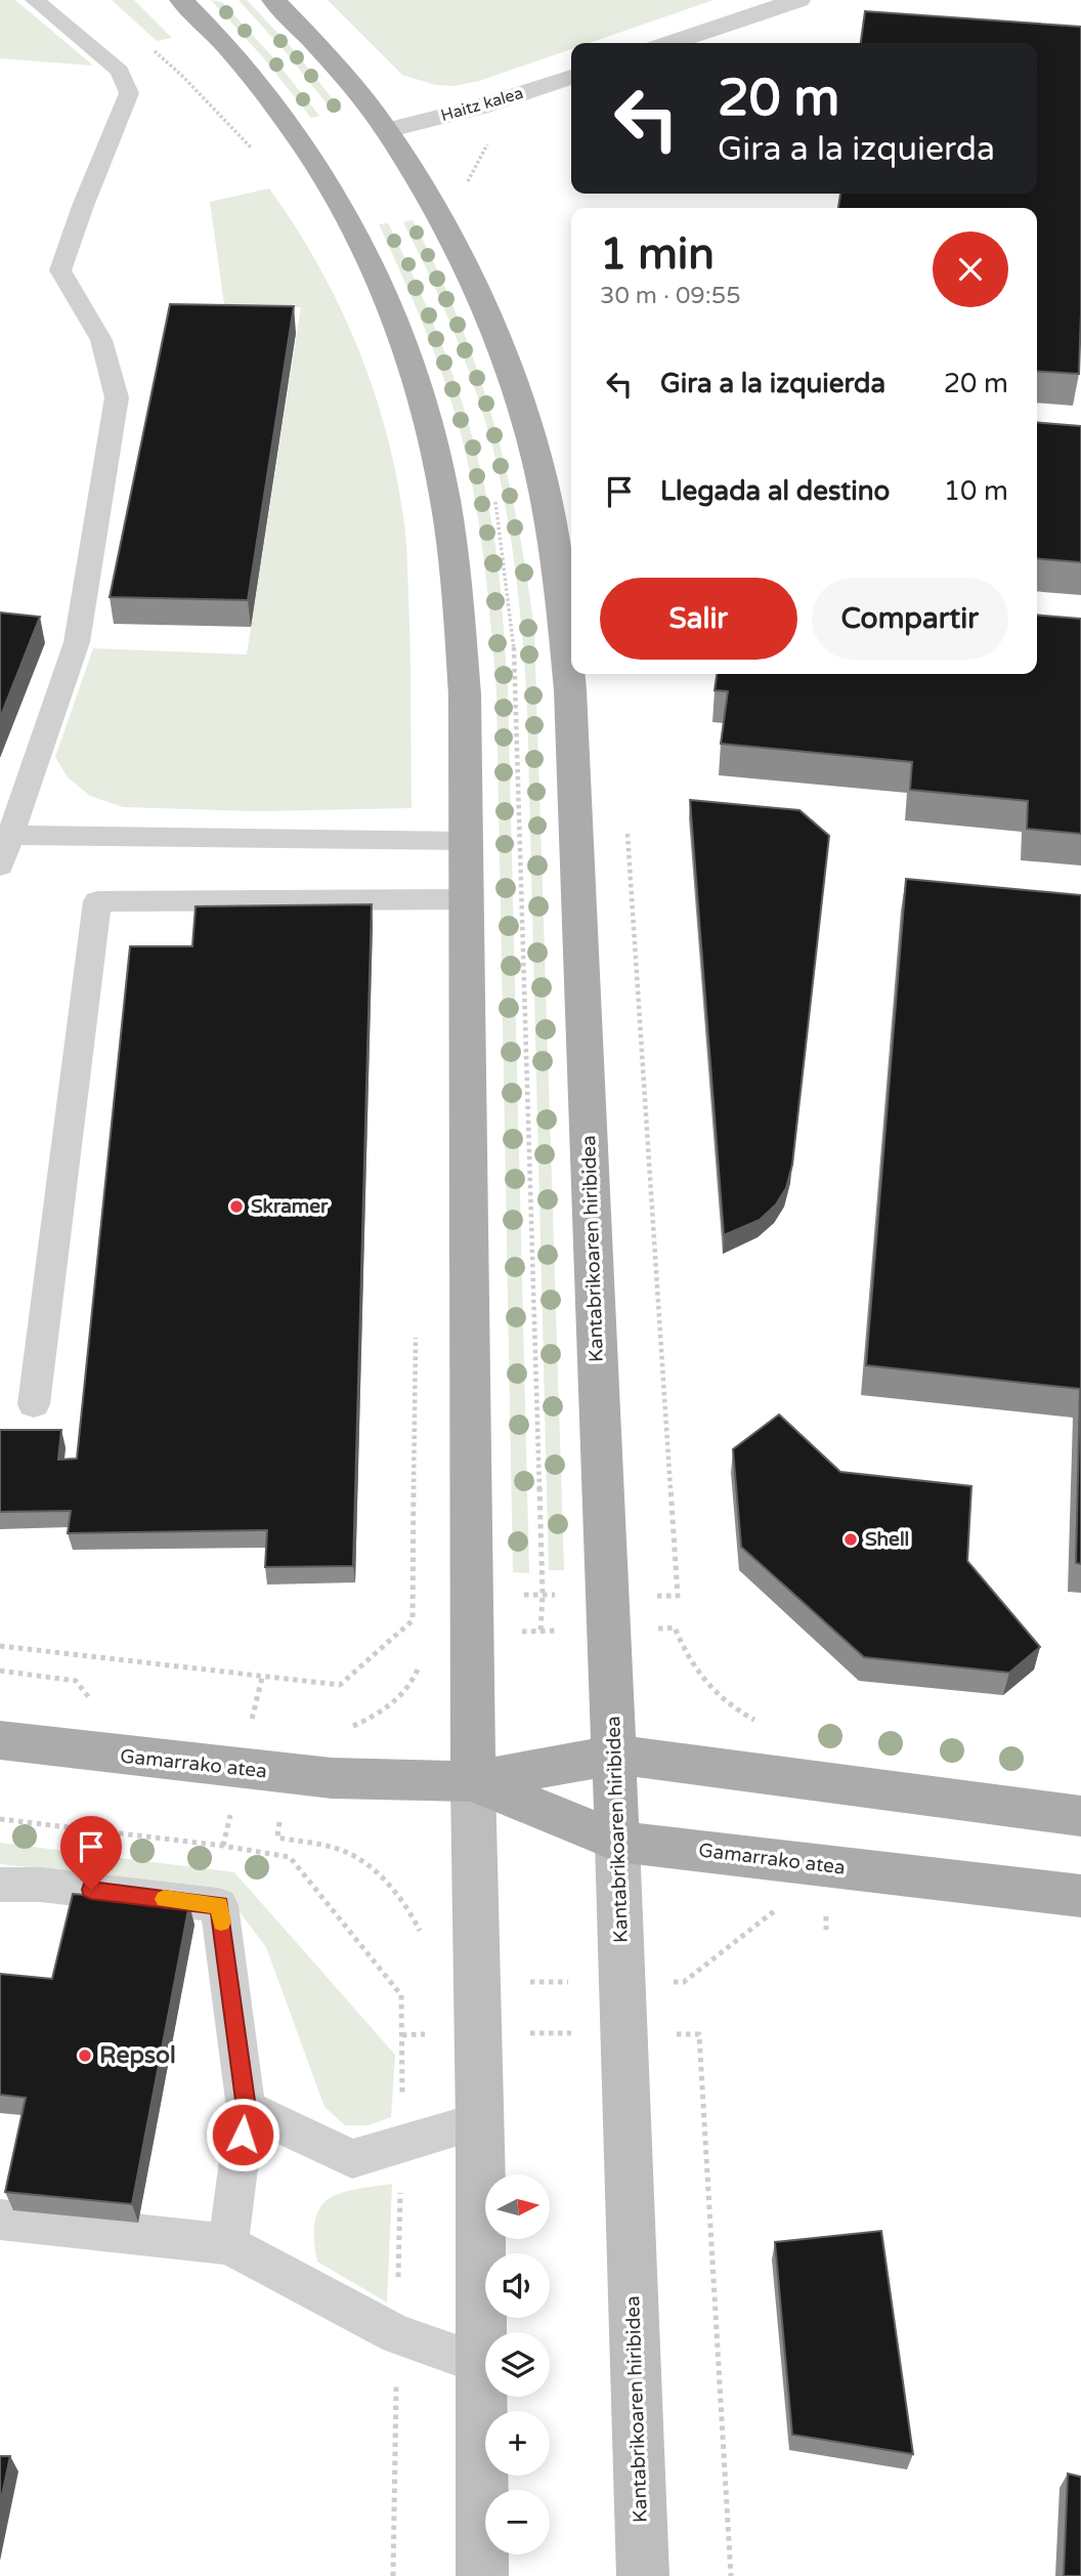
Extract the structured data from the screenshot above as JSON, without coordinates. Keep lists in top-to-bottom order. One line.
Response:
{"streets":{"main road":["Kantabrikoaren hiribidea","Gamarrako atea"],"street":["Haitz kalea"]},"crossings":[["Haitz kalea","Kantabrikoaren hiribidea"],["Kantabrikoaren hiribidea","Gamarrako atea"]],"places":["Skramer","Shell","Repsol"],"north":"right","page":{"turn":["20 m","Gira a la izquierda"],"heading":["1 min","30 m · 09:55"],"list":[{"name":"Gira a la izquierda","value":"20 m"},{"name":"Llegada al destino","value":"10 m"}],"buttons":["Salir","Compartir"],"map_buttons":["+","−"]}}
